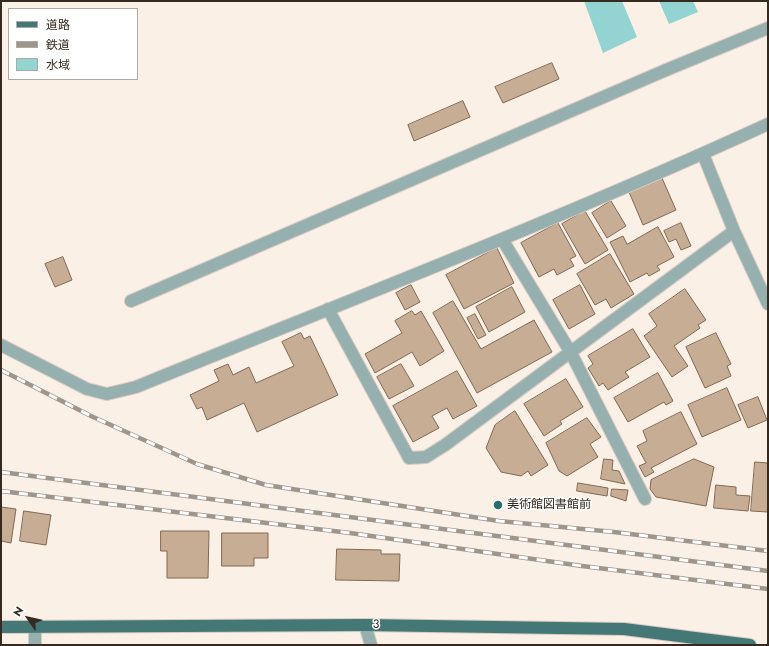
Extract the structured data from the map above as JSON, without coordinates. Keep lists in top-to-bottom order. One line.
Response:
{"streets":{"main road":["3"]},"places":["美術館図書館前"],"legend":["道路","鉄道","水域"],"north":"top left"}
